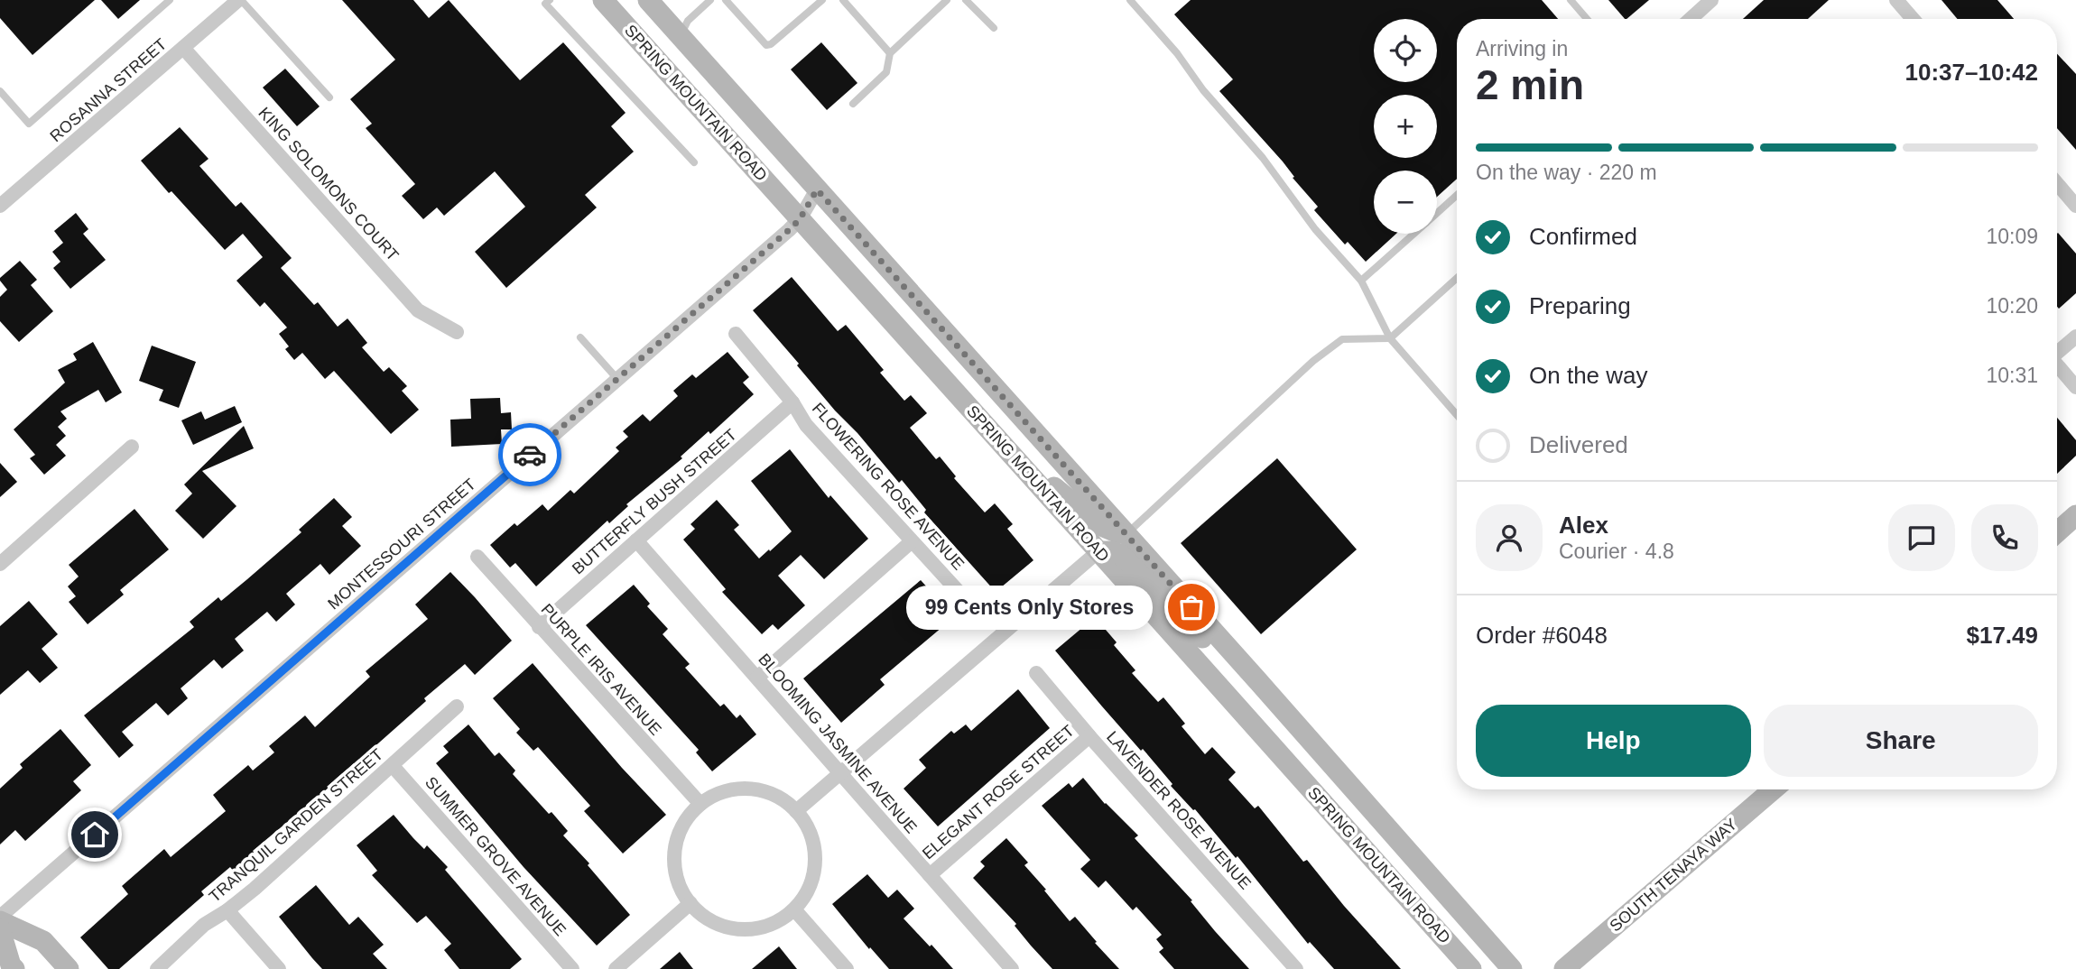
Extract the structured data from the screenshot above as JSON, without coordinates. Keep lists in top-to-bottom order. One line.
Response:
{"streets":{"main road":["SPRING MOUNTAIN ROAD","SOUTH TENAYA WAY"],"street":["ROSANNA STREET","KING SOLOMONS COURT","FLOWERING ROSE AVENUE","BUTTERFLY BUSH STREET","MONTESSOURI STREET","PURPLE IRIS AVENUE","BLOOMING JASMINE AVENUE","ELEGANT ROSE STREET","LAVENDER ROSE AVENUE","TRANQUIL GARDEN STREET","SUMMER GROVE AVENUE"]},"crossings":[["ROSANNA STREET","KING SOLOMONS COURT"],["SPRING MOUNTAIN ROAD","MONTESSOURI STREET"],["FLOWERING ROSE AVENUE","BUTTERFLY BUSH STREET"],["BUTTERFLY BUSH STREET","PURPLE IRIS AVENUE"],["BUTTERFLY BUSH STREET","BLOOMING JASMINE AVENUE"],["BLOOMING JASMINE AVENUE","ELEGANT ROSE STREET"],["ELEGANT ROSE STREET","LAVENDER ROSE AVENUE"],["TRANQUIL GARDEN STREET","SUMMER GROVE AVENUE"]],"places":["99 Cents Only Stores"],"page":{"map_buttons":["+","−"],"heading":["2 min","Arriving in","10:37–10:42"],"panel":["Alex","Courier · 4.8","Order #6048","$17.49"],"bar":"On the way · 220 m","list":[["Confirmed","10:09"],["Preparing","10:20"],["On the way","10:31"],"Delivered"],"bubble":"99 Cents Only Stores","buttons":["Help","Share"]}}
